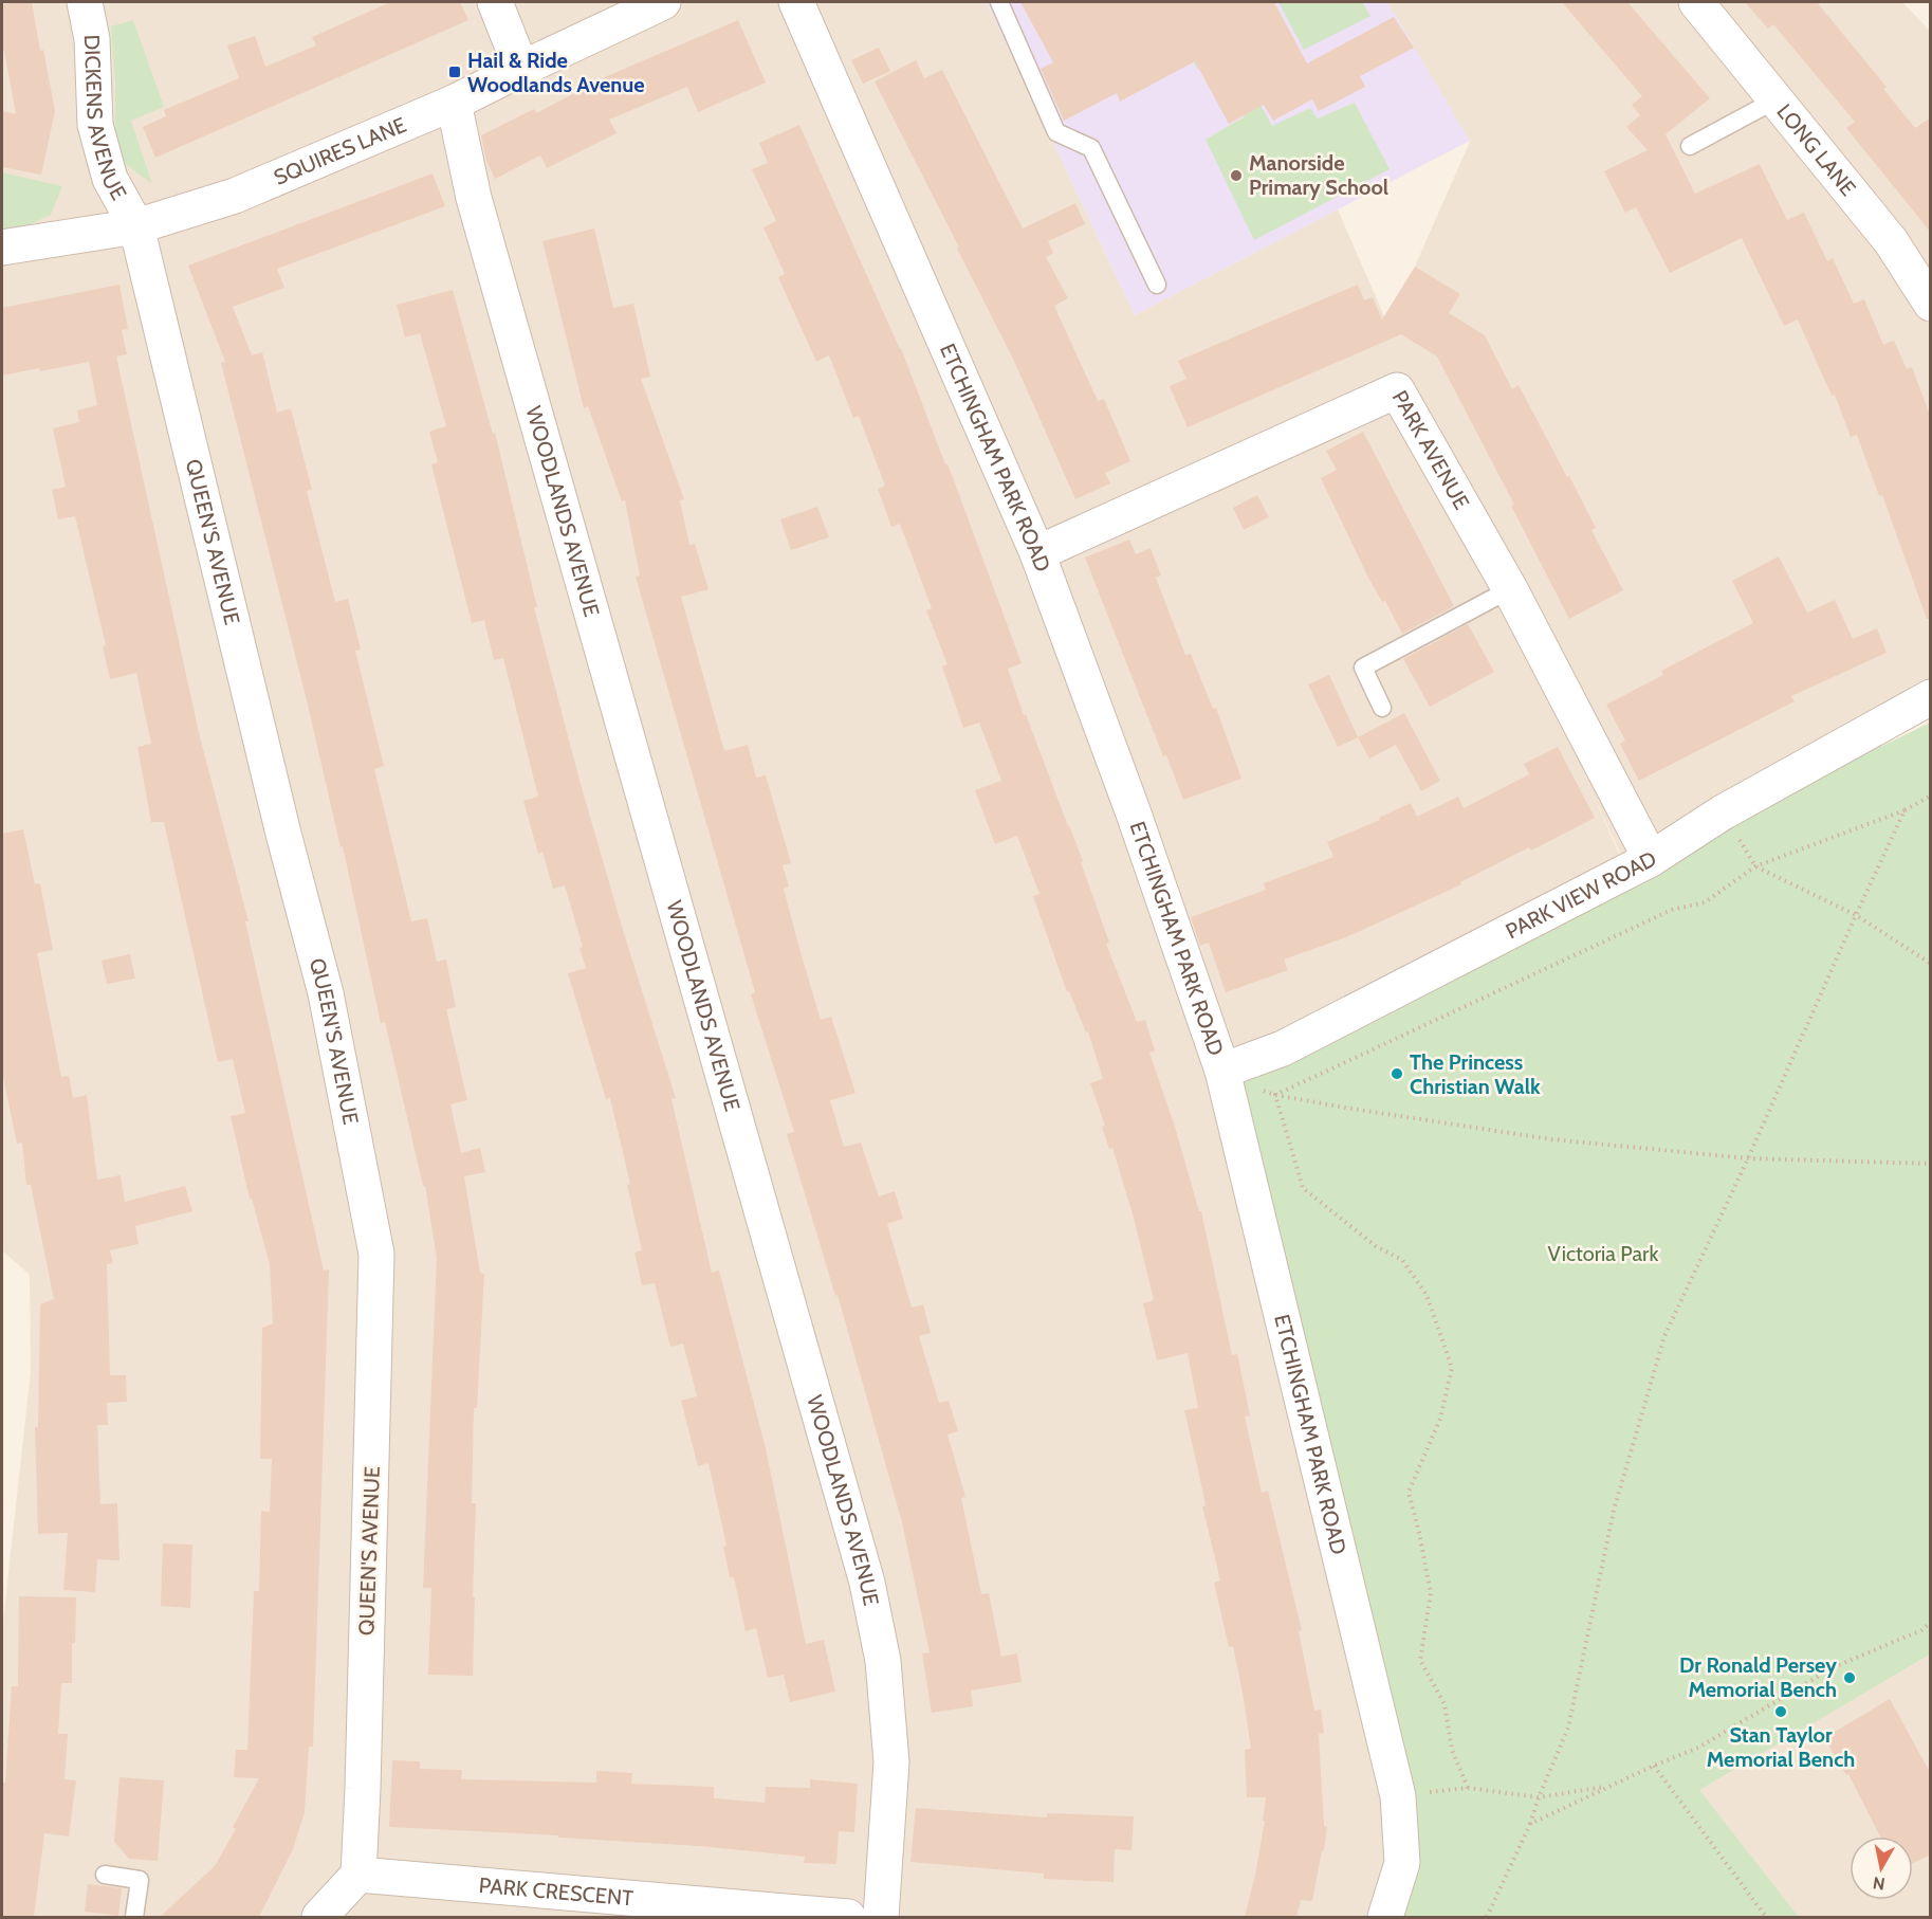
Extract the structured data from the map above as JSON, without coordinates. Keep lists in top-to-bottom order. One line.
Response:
{"streets":{"street":["DICKENS AVENUE","SQUIRES LANE","LONG LANE","PARK AVENUE","ETCHINGHAM PARK ROAD","WOODLANDS AVENUE","QUEEN'S AVENUE","PARK VIEW ROAD","PARK CRESCENT"]},"crossings":[["DICKENS AVENUE","SQUIRES LANE"],["DICKENS AVENUE","QUEEN'S AVENUE"],["SQUIRES LANE","WOODLANDS AVENUE"],["SQUIRES LANE","QUEEN'S AVENUE"],["PARK AVENUE","ETCHINGHAM PARK ROAD"],["PARK AVENUE","PARK VIEW ROAD"],["ETCHINGHAM PARK ROAD","PARK VIEW ROAD"],["QUEEN'S AVENUE","PARK CRESCENT"]],"parks":["Victoria Park"],"places":{"transit":["Hail & Ride Woodlands Avenue"],"other":["Manorside Primary School","The Princess Christian Walk","Dr Ronald Persey Memorial Bench","Stan Taylor Memorial Bench"]},"north":"bottom"}
